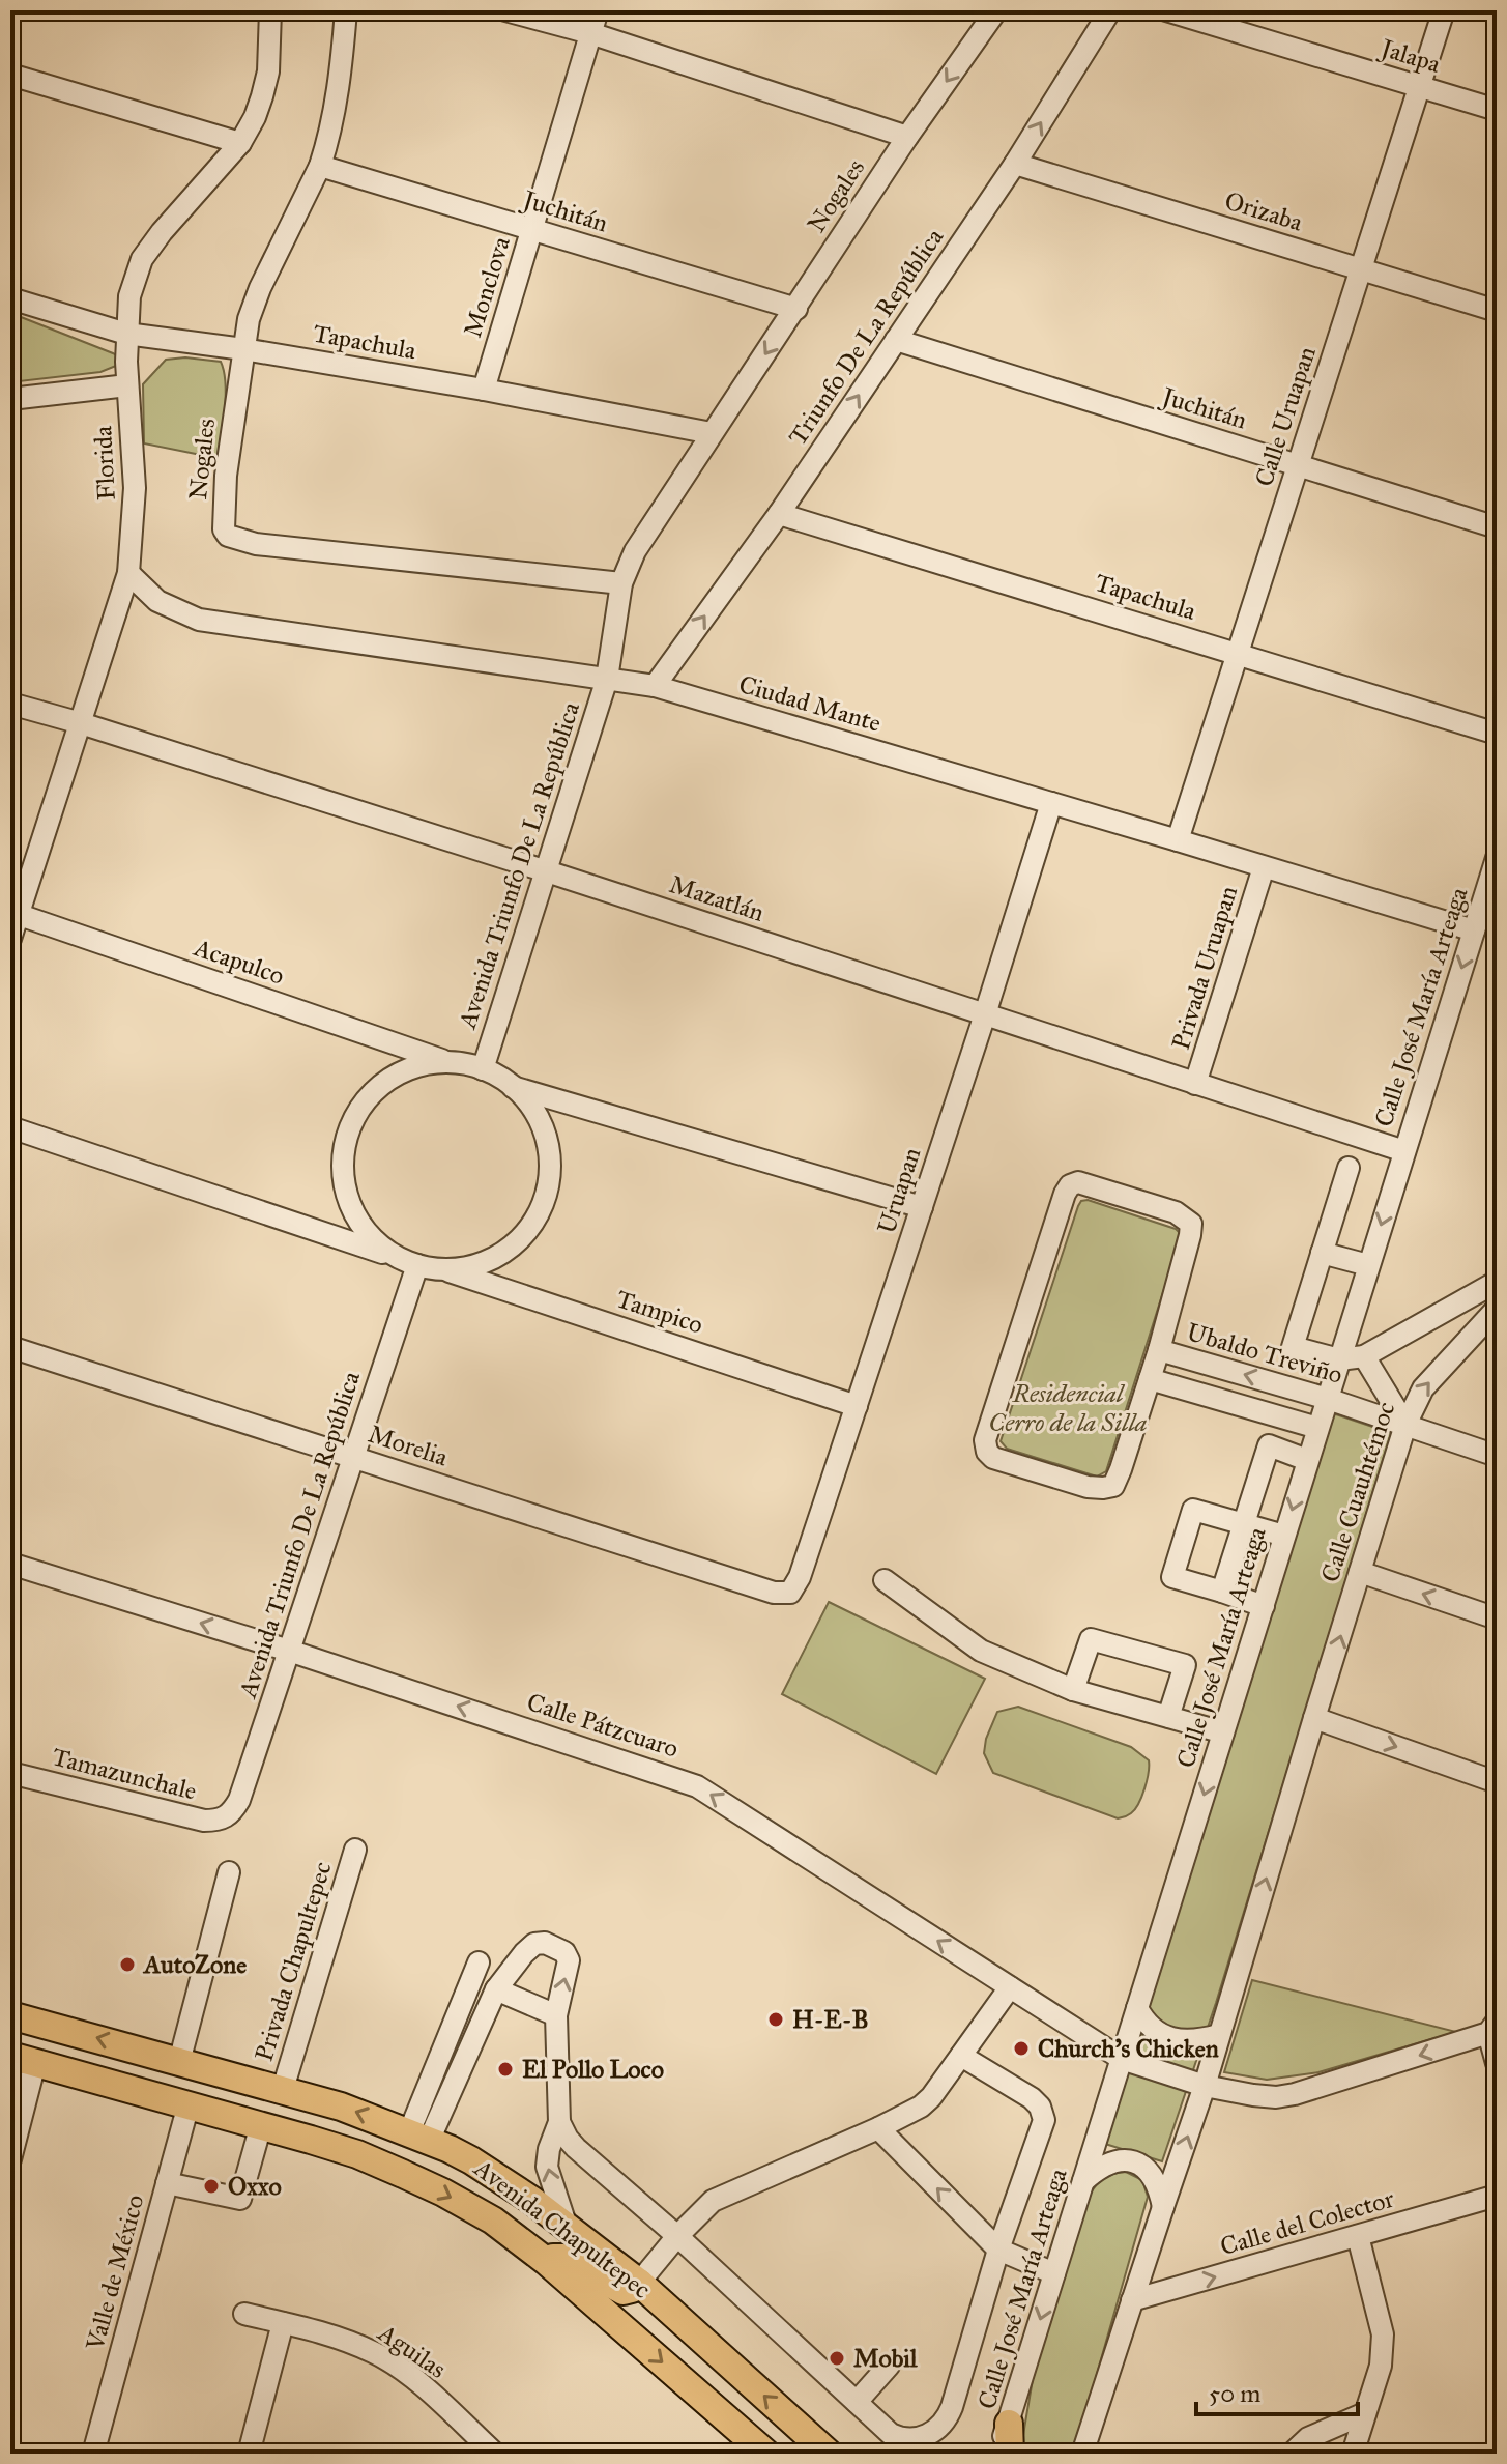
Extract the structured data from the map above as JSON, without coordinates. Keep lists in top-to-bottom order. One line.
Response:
{"streets":{"main road":["Avenida Chapultepec"],"street":["Jalapa","Nogales","Juchitán","Orizaba","Monclova","Triunfo De La República","Tapachula","Calle Uruapan","Florida","Ciudad Mante","Avenida Triunfo De La República","Mazatlán","Acapulco","Privada Uruapan","Calle José María Arteaga","Uruapan","Tampico","Ubaldo Treviño","Morelia","Calle Cuauhtémoc","Calle Pátzcuaro","Tamazunchale","Privada Chapultepec","Calle del Colector","Valle de México","Aguilas"]},"crossings":[["Jalapa","Calle Uruapan"],["Nogales","Juchitán"],["Nogales","Tapachula"],["Nogales","Ciudad Mante"],["Nogales","Avenida Triunfo De La República"],["Juchitán","Monclova"],["Juchitán","Triunfo De La República"],["Juchitán","Calle Uruapan"],["Orizaba","Triunfo De La República"],["Orizaba","Calle Uruapan"],["Monclova","Tapachula"],["Triunfo De La República","Tapachula"],["Triunfo De La República","Ciudad Mante"],["Tapachula","Calle Uruapan"],["Tapachula","Florida"],["Calle Uruapan","Ciudad Mante"],["Florida","Ciudad Mante"],["Florida","Mazatlán"],["Florida","Acapulco"],["Ciudad Mante","Avenida Triunfo De La República"],["Ciudad Mante","Privada Uruapan"],["Ciudad Mante","Calle José María Arteaga"],["Ciudad Mante","Uruapan"],["Avenida Triunfo De La República","Mazatlán"],["Avenida Triunfo De La República","Acapulco"],["Avenida Triunfo De La República","Tampico"],["Avenida Triunfo De La República","Morelia"],["Avenida Triunfo De La República","Calle Pátzcuaro"],["Avenida Triunfo De La República","Tamazunchale"],["Mazatlán","Privada Uruapan"],["Mazatlán","Calle José María Arteaga"],["Mazatlán","Uruapan"],["Acapulco","Tampico"],["Calle José María Arteaga","Ubaldo Treviño"],["Calle José María Arteaga","Calle Pátzcuaro"],["Uruapan","Tampico"],["Uruapan","Morelia"],["Ubaldo Treviño","Calle Cuauhtémoc"],["Privada Chapultepec","Avenida Chapultepec"],["Avenida Chapultepec","Valle de México"]],"one_way":["Triunfo De La República","Calle Pátzcuaro"],"parks":["Residencial Cerro de la Silla"],"places":["AutoZone","H-E-B","Church's Chicken","El Pollo Loco","Oxxo","Mobil"],"scale_bar":"50 m"}
